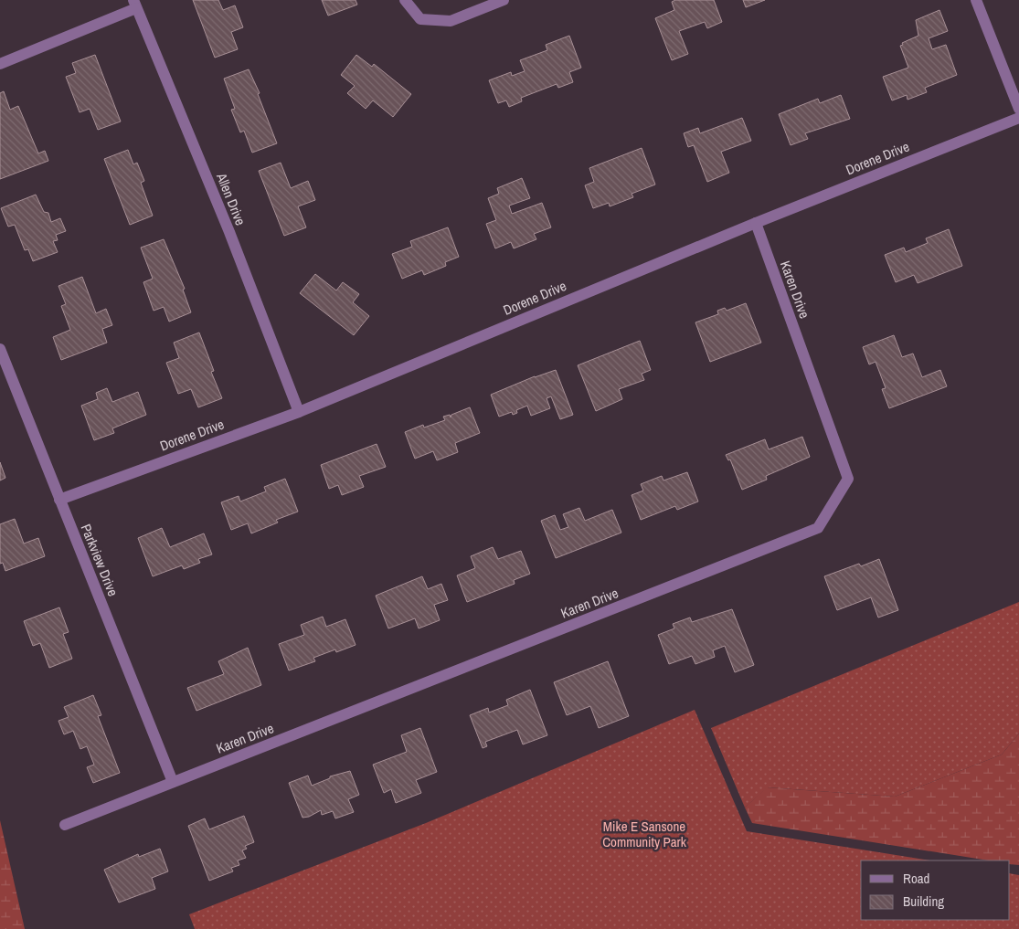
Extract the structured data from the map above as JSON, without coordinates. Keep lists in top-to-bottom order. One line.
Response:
{"streets":{"street":["Dorene Drive","Allen Drive","Karen Drive","Parkview Drive"]},"crossings":[["Dorene Drive","Allen Drive"],["Dorene Drive","Karen Drive"],["Dorene Drive","Parkview Drive"],["Karen Drive","Parkview Drive"]],"parks":["Mike E Sansone Community Park"],"legend":["Road","Building"]}
